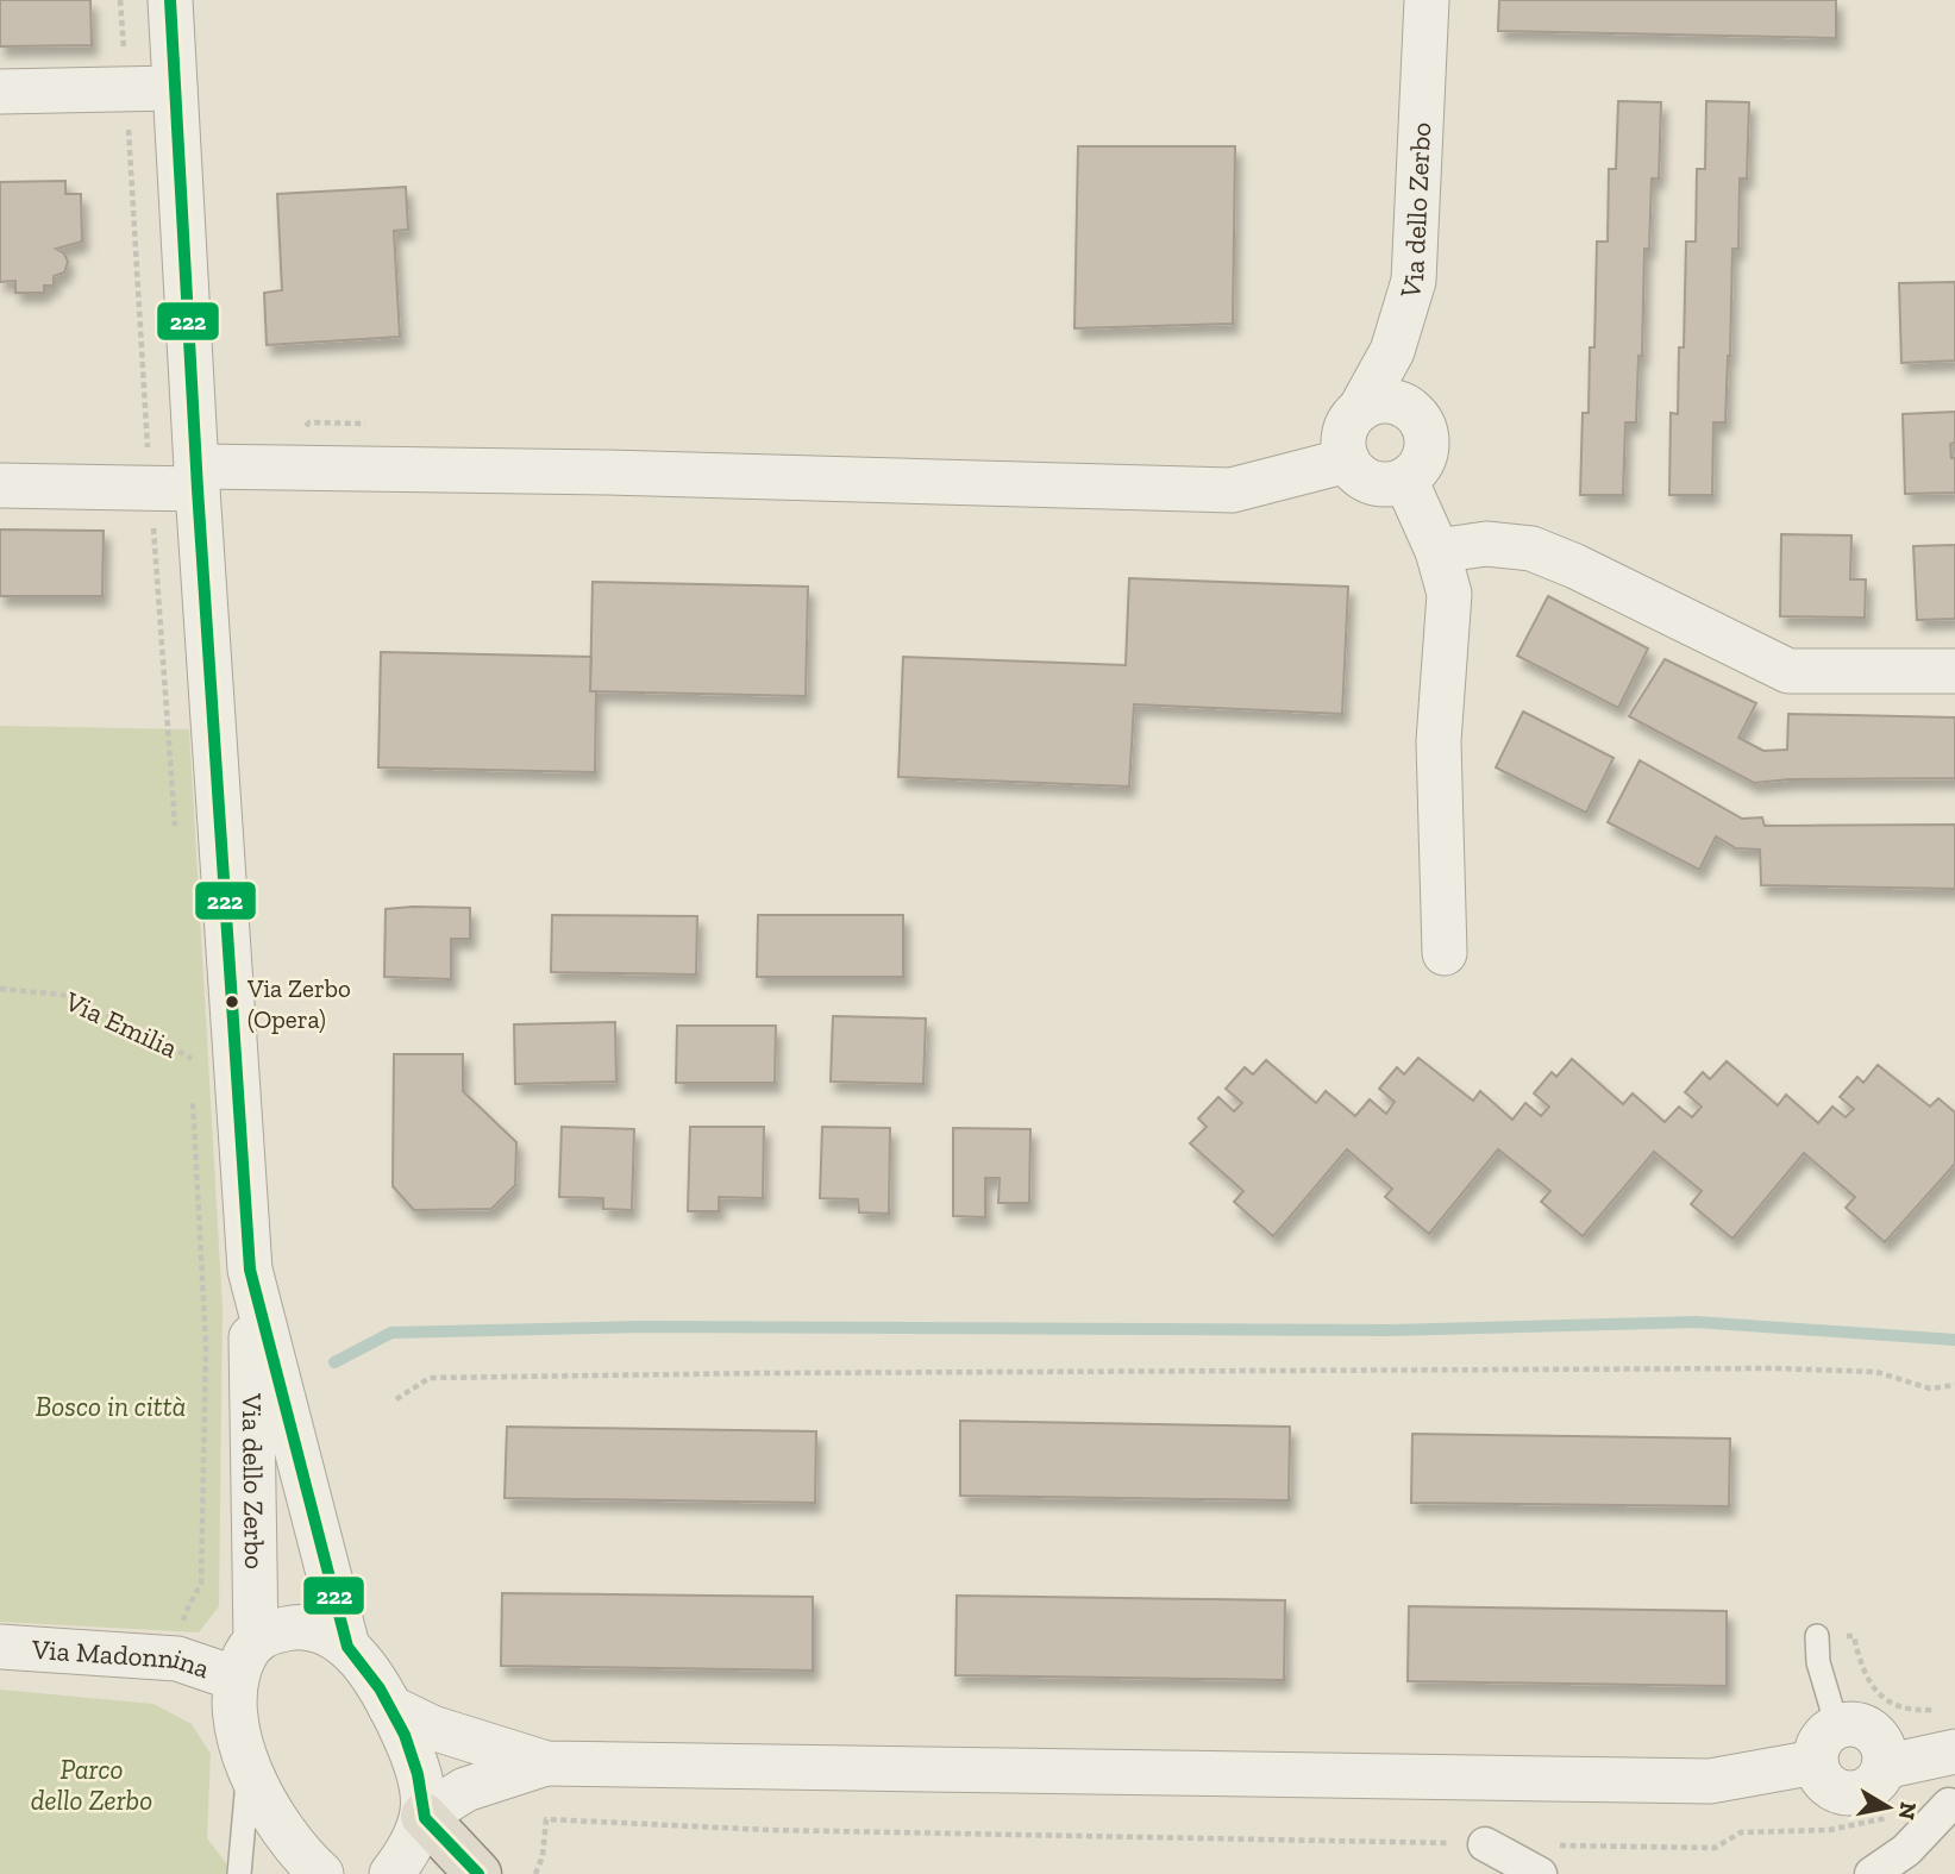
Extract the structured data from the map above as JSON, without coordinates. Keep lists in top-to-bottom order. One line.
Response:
{"streets":{"street":["Via dello Zerbo","Via Madonnina"],"path":["Via Emilia"]},"crossings":[["Via dello Zerbo","Via Madonnina"]],"parks":["Bosco in città","Parco dello Zerbo"],"places":["Via Zerbo (Opera)"],"lines":["transit line 222"],"north":"right"}
